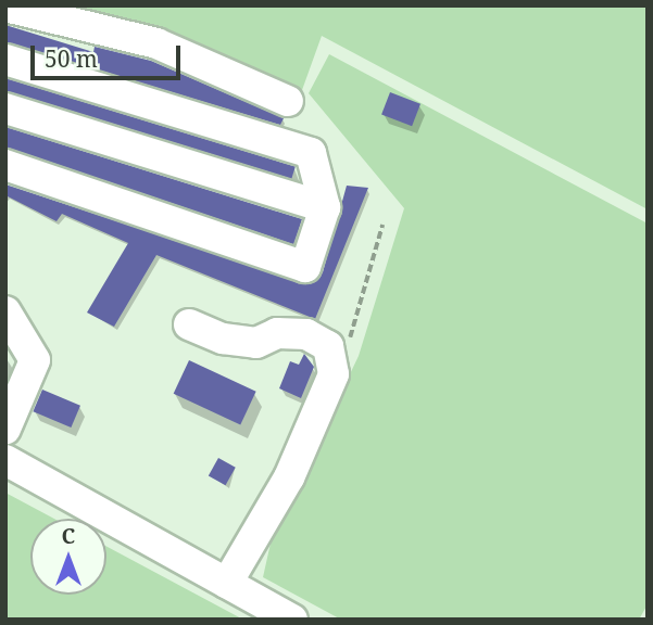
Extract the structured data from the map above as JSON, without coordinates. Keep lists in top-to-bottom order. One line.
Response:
{"scale_bar":"50 m","north":"top"}
